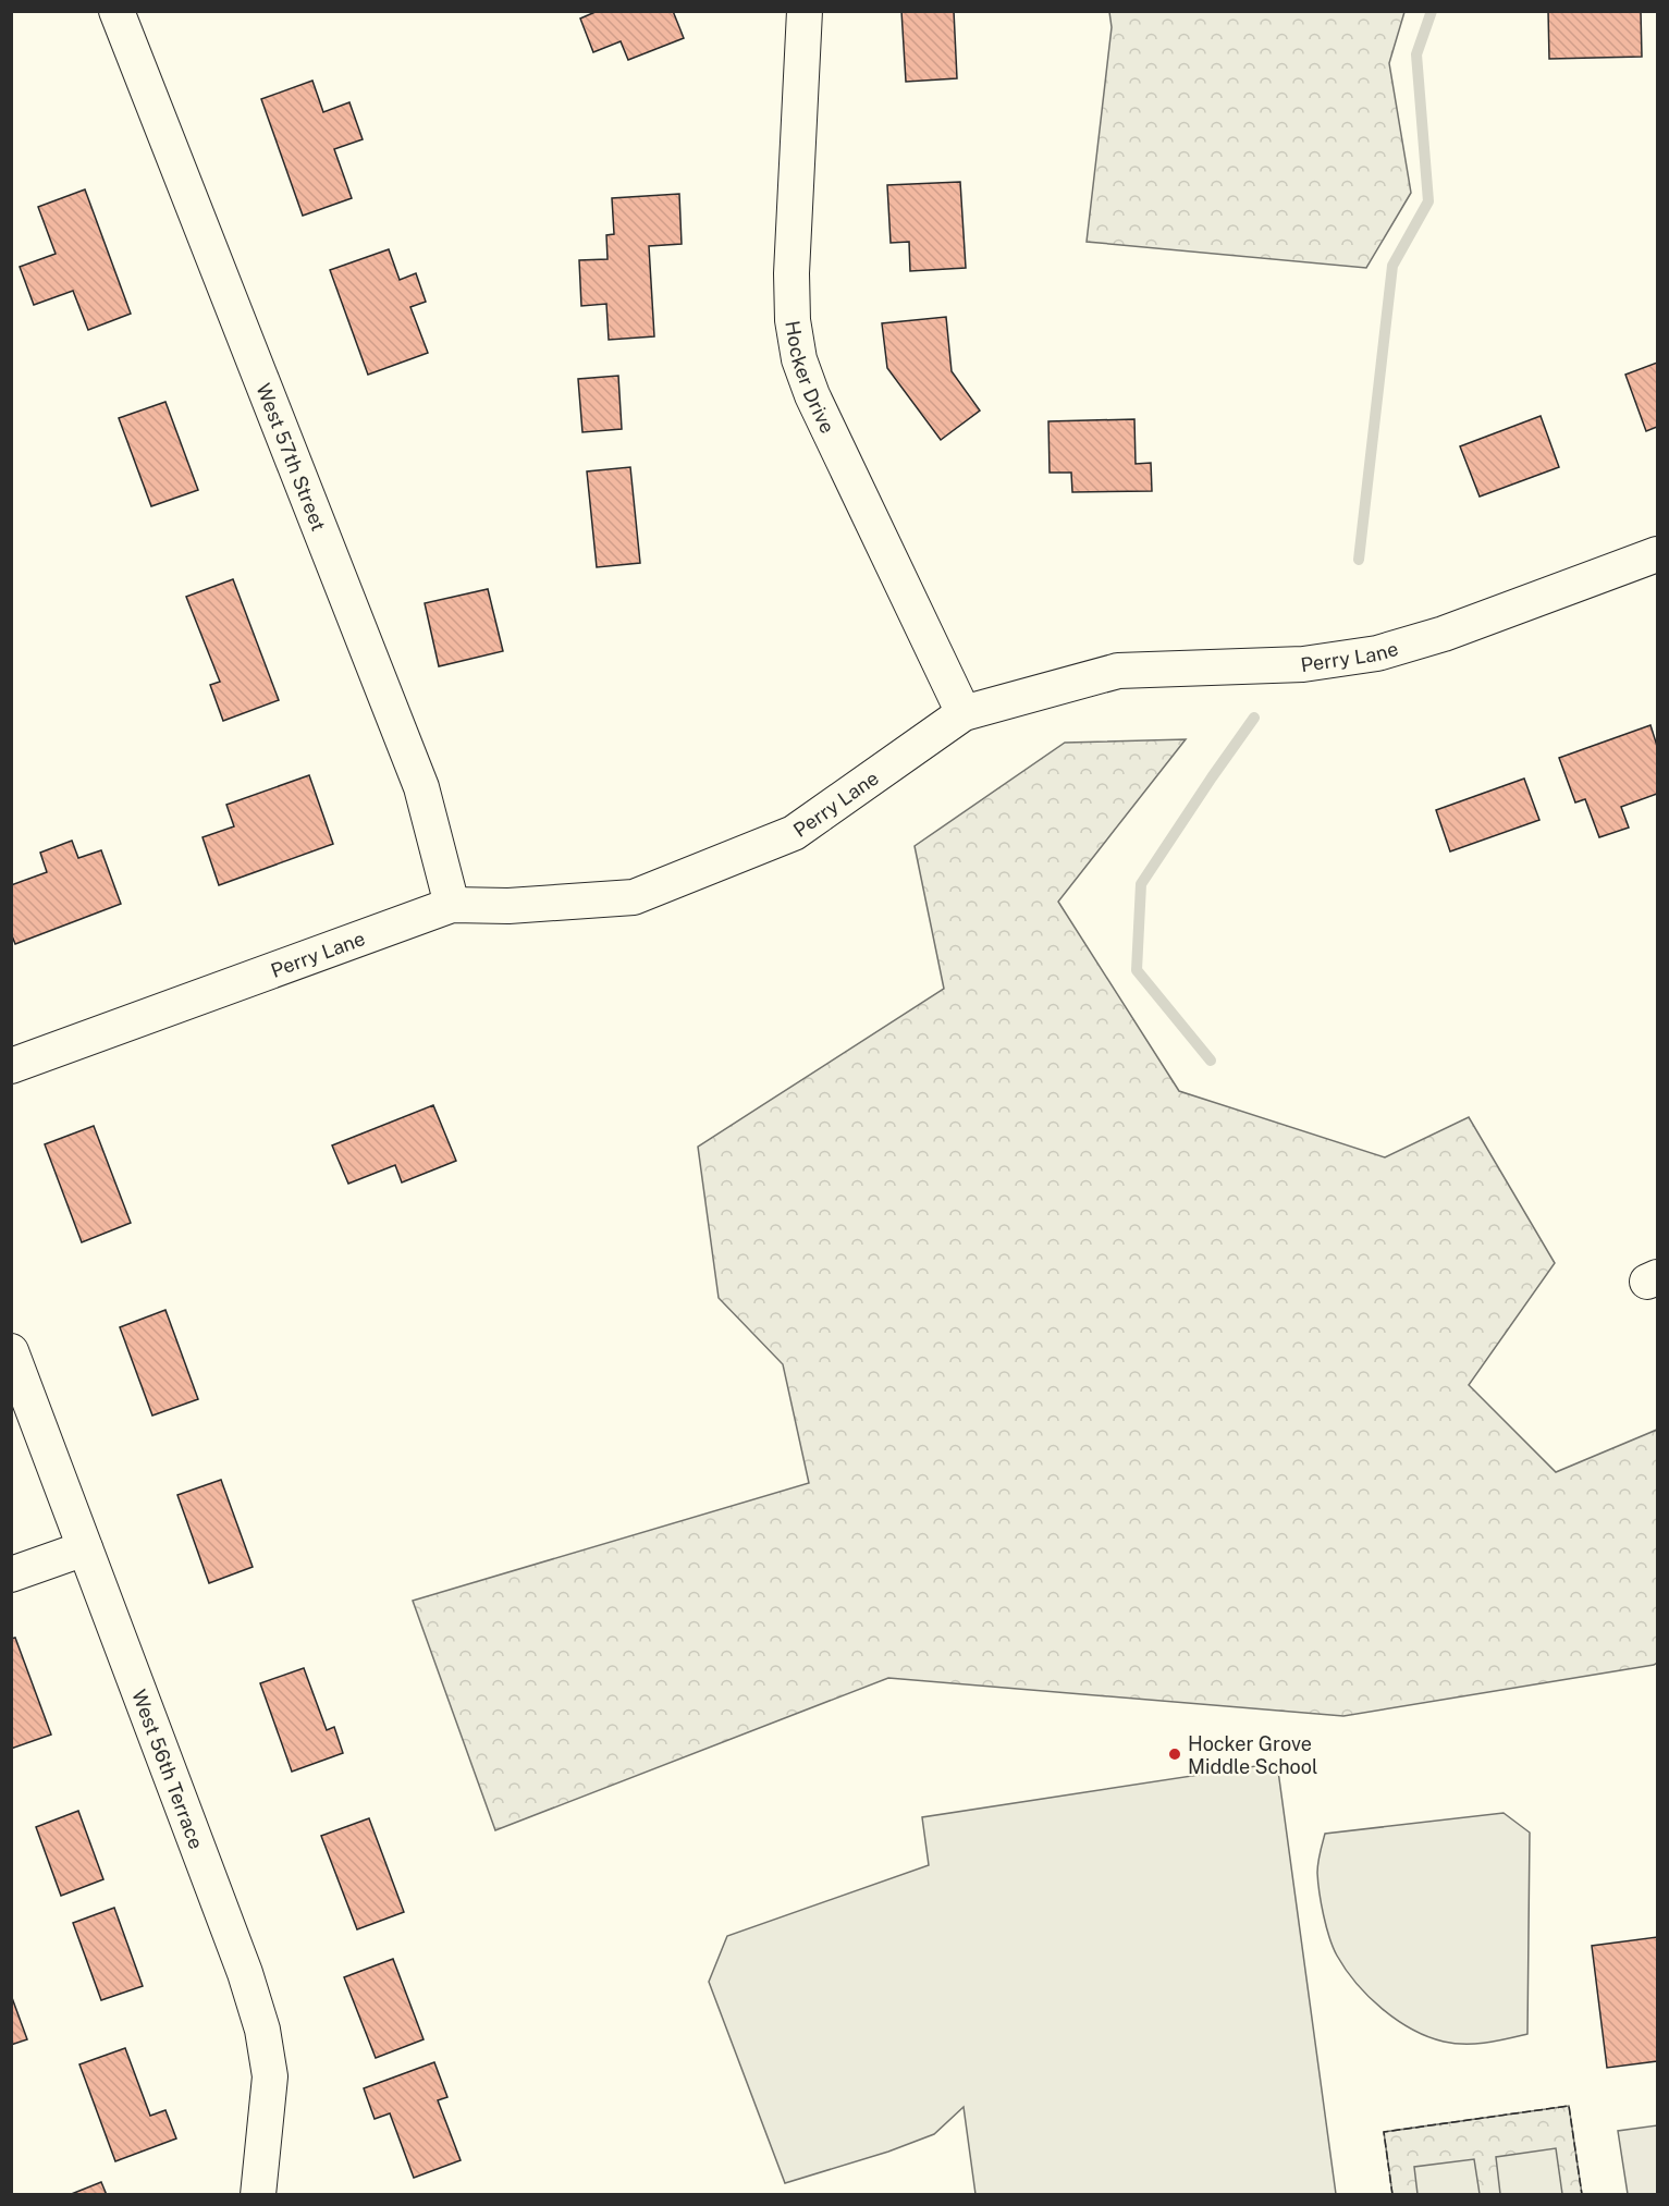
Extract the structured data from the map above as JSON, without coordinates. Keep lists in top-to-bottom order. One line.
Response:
{"streets":{"street":["Hocker Drive","West 57th Street","Perry Lane","West 56th Terrace"]},"crossings":[["Hocker Drive","Perry Lane"],["West 57th Street","Perry Lane"]],"places":["Hocker Grove Middle School"]}
